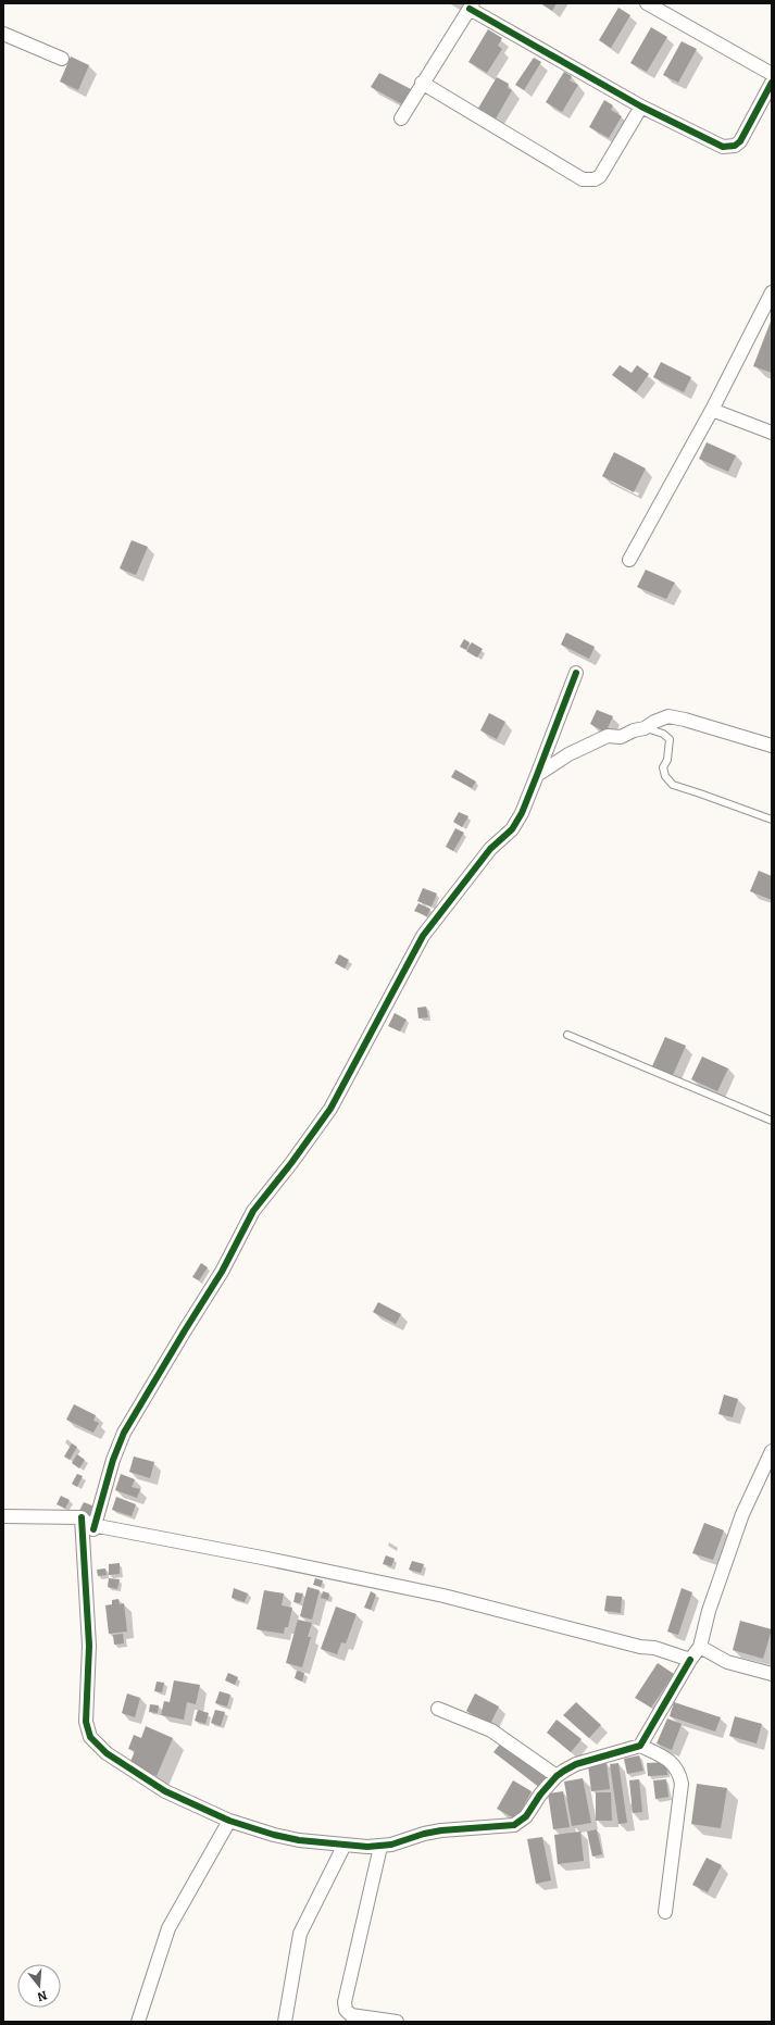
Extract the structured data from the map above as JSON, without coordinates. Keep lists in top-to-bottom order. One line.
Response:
{"north":"bottom"}
